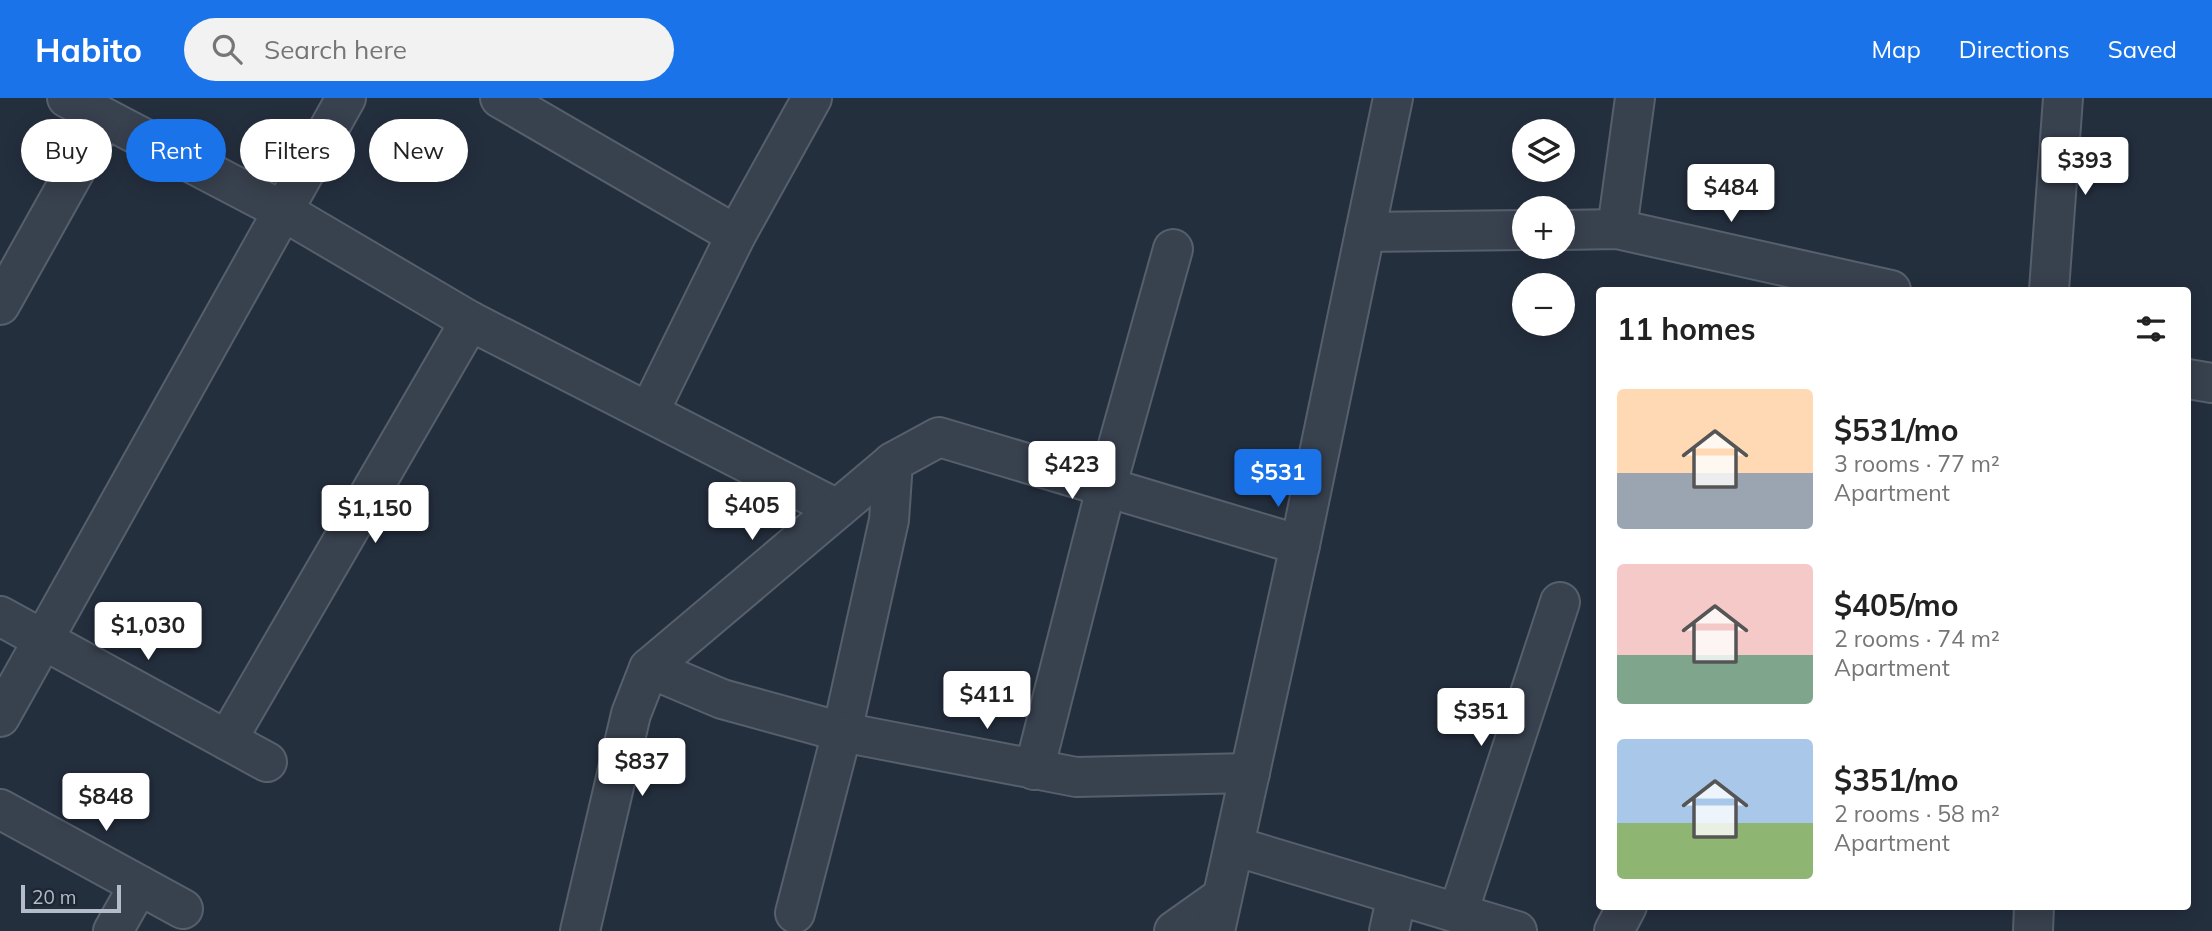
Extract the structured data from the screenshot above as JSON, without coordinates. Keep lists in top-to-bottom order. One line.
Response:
{"scale_bar":"20 m","page":{"header":"Habito","search":"Search here","nav":["Map","Directions","Saved"],"map_buttons":["+","−"],"chip":["Buy","Rent","Filters","New"],"price":["$393","$484","$423","$531","$405","$1,150","$1,030","$411","$351","$837","$848"],"heading":"11 homes","list":[{"name":"$531/mo","note":"3 rooms · 77 m² · Apartment"},{"name":"$405/mo","note":"2 rooms · 74 m² · Apartment"},{"name":"$351/mo","note":"2 rooms · 58 m² · Apartment"}],"scale":"20 m"}}
